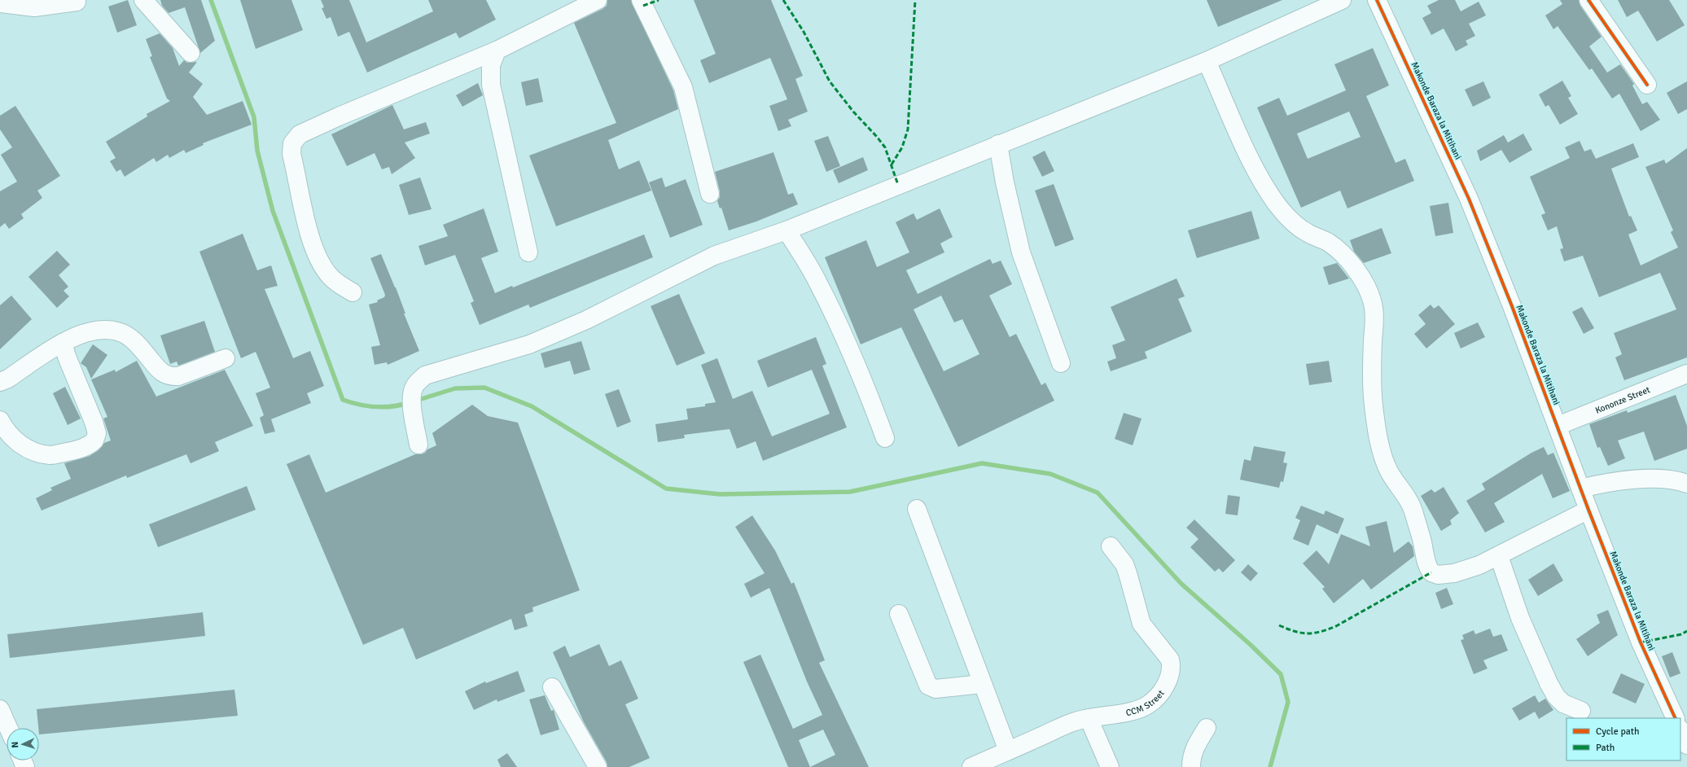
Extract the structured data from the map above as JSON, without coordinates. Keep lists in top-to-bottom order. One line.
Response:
{"streets":{"street":["Makonde Baraza la Mitihani","Kononze Street","CCM Street"]},"crossings":[["Makonde Baraza la Mitihani","Kononze Street"]],"legend":["Cycle path","Path"],"north":"left"}
